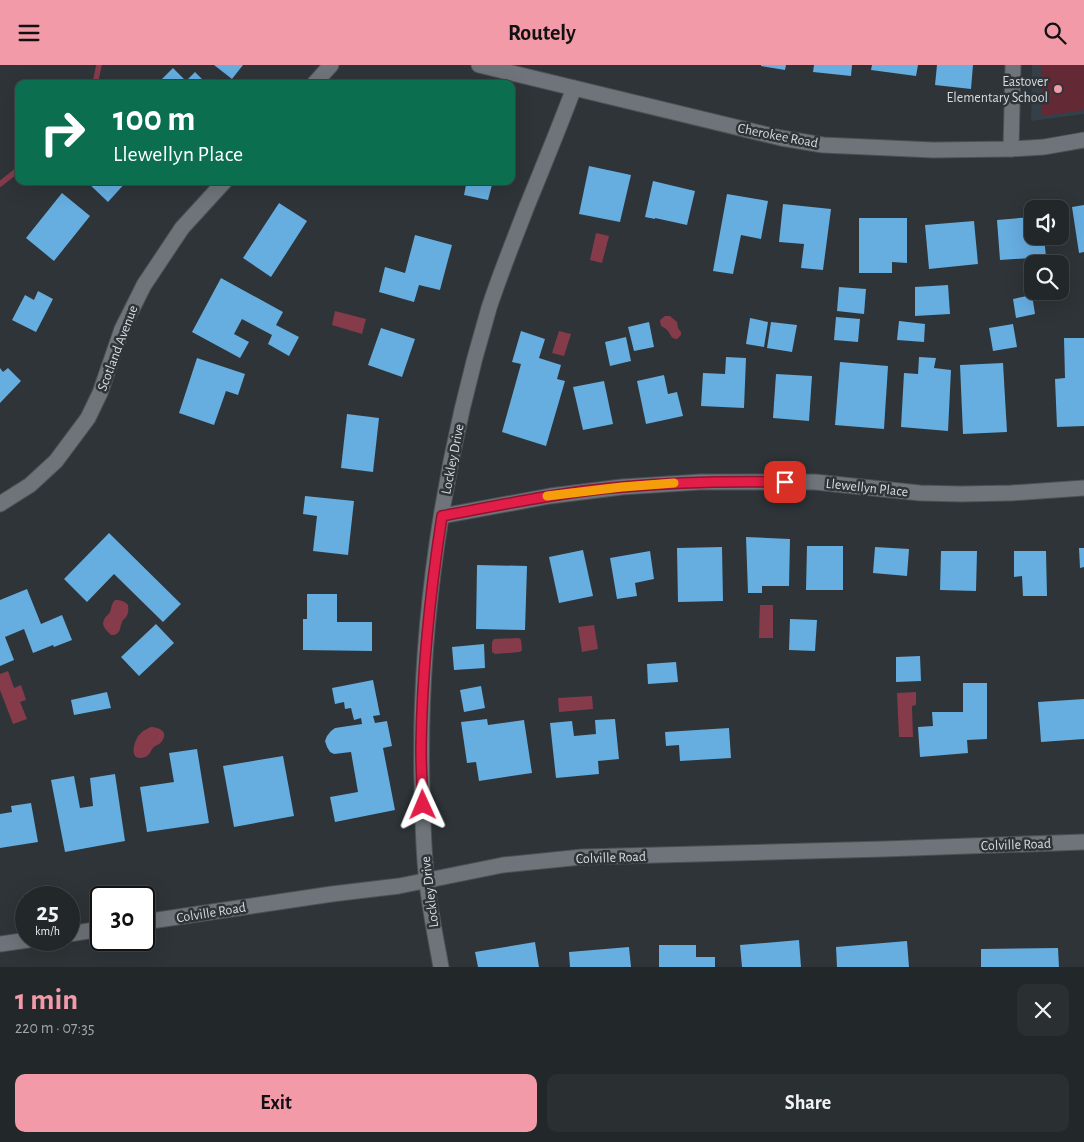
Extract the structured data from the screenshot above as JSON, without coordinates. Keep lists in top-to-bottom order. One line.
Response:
{"streets":{"street":["Cherokee Road","Scotland Avenue","Lockley Drive","Llewellyn Place","Colville Road"]},"crossings":[["Cherokee Road","Lockley Drive"],["Lockley Drive","Llewellyn Place"],["Lockley Drive","Colville Road"]],"places":["Eastover Elementary School"],"page":{"header":"Routely","turn":["100 m","Llewellyn Place"],"speed":"25 km/h","limit":"30","heading":["1 min","220 m · 07:35"],"buttons":["Exit","Share"]}}
